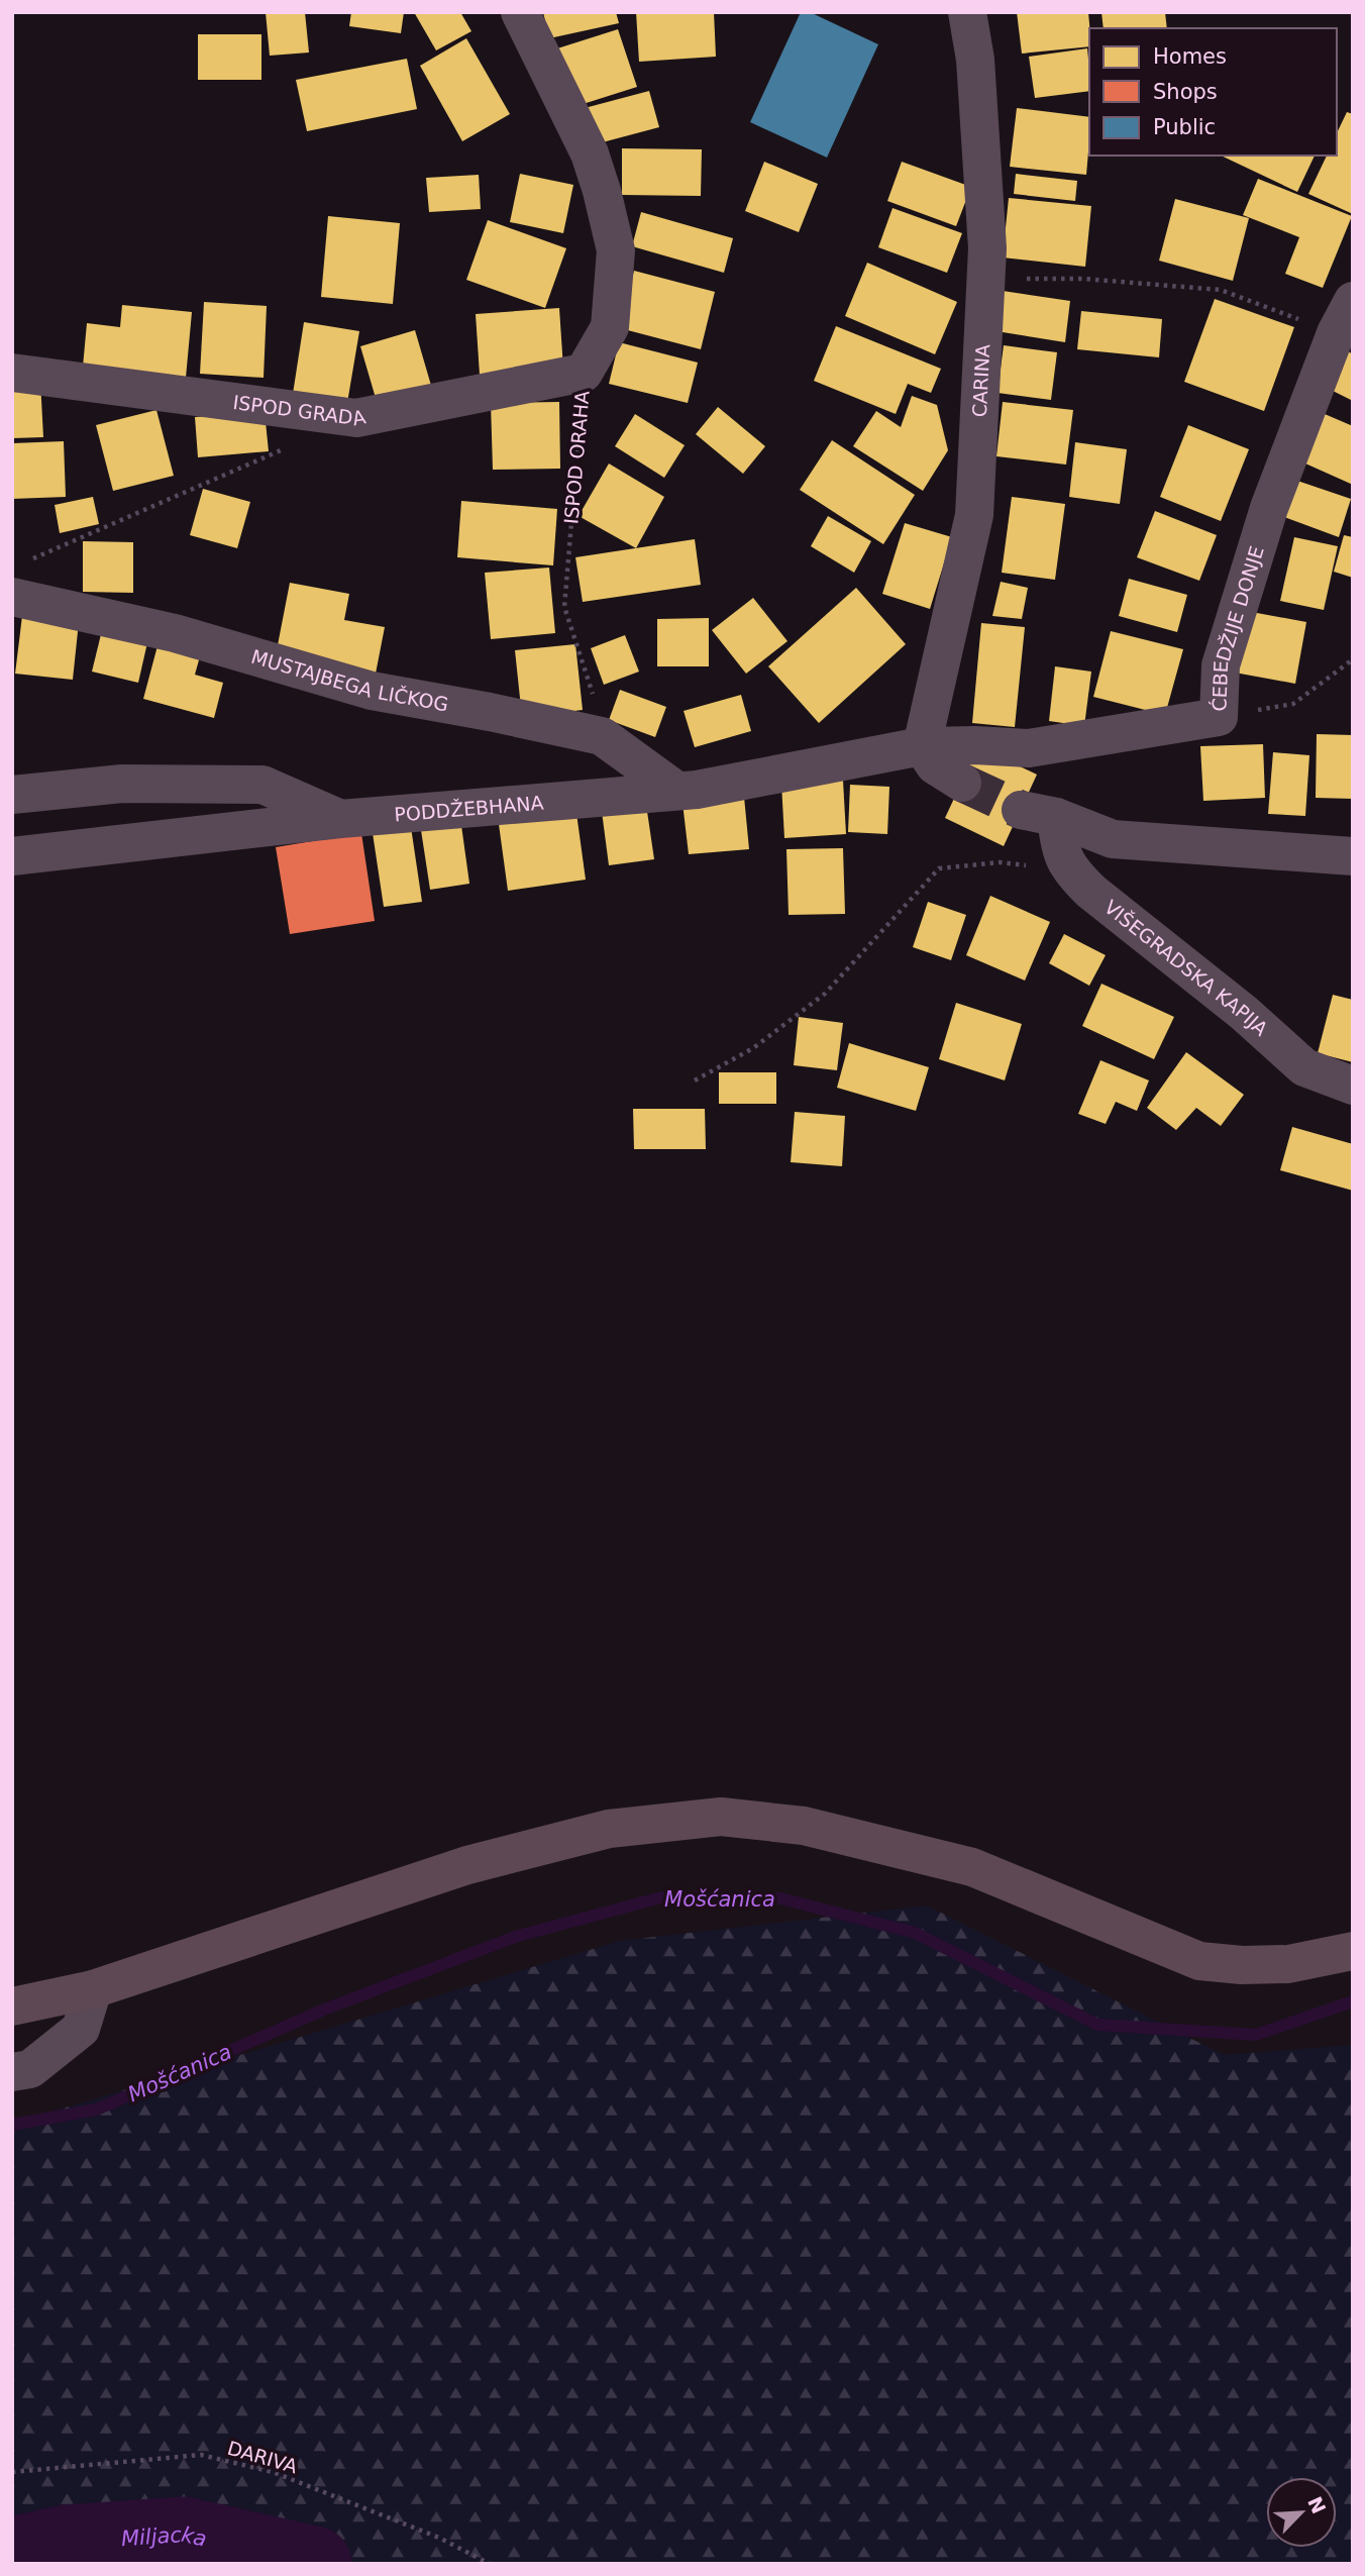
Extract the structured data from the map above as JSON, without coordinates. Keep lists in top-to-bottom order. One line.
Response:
{"streets":{"street":["CARINA","ISPOD GRADA","ISPOD ORAHA","ĆEBEDŽIJE DONJE","MUSTAJBEGA LIČKOG","PODDŽEBHANA","VIŠEGRADSKA KAPIJA"],"path":["DARIVA"]},"crossings":[["CARINA","ĆEBEDŽIJE DONJE"],["CARINA","PODDŽEBHANA"],["ISPOD GRADA","ISPOD ORAHA"],["ĆEBEDŽIJE DONJE","PODDŽEBHANA"],["MUSTAJBEGA LIČKOG","PODDŽEBHANA"]],"water":["Mošćanica","Miljacka"],"legend":["Homes","Shops","Public"],"north":"top right"}
